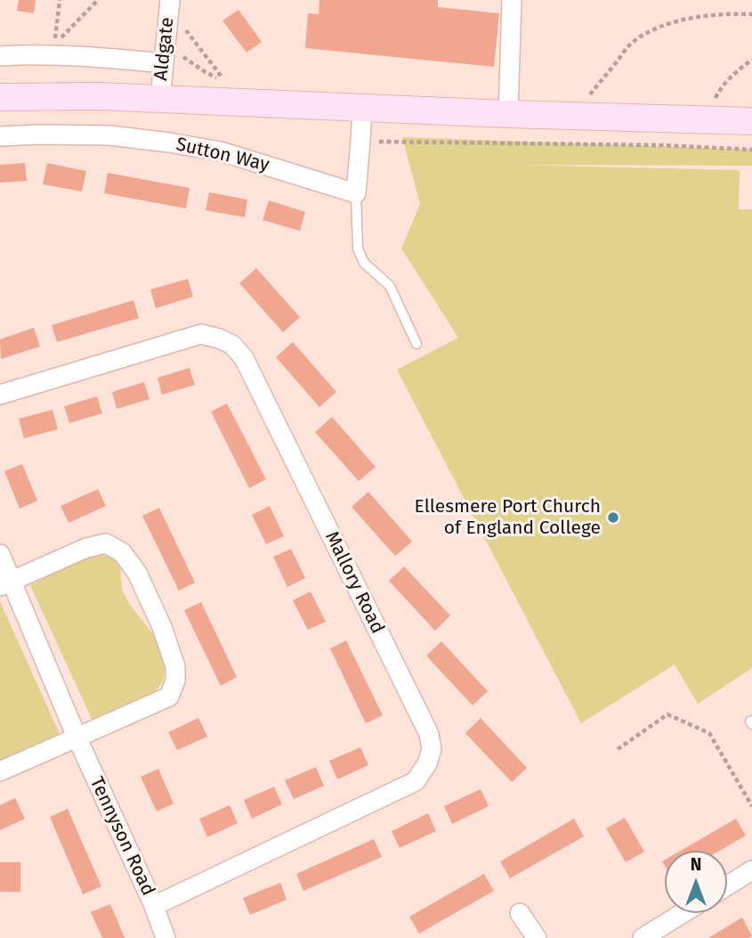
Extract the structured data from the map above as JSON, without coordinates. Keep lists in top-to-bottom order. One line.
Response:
{"streets":{"street":["Aldgate","Sutton Way","Mallory Road","Tennyson Road"]},"crossings":[["Mallory Road","Tennyson Road"]],"places":["Ellesmere Port Church of England College"],"north":"top"}
